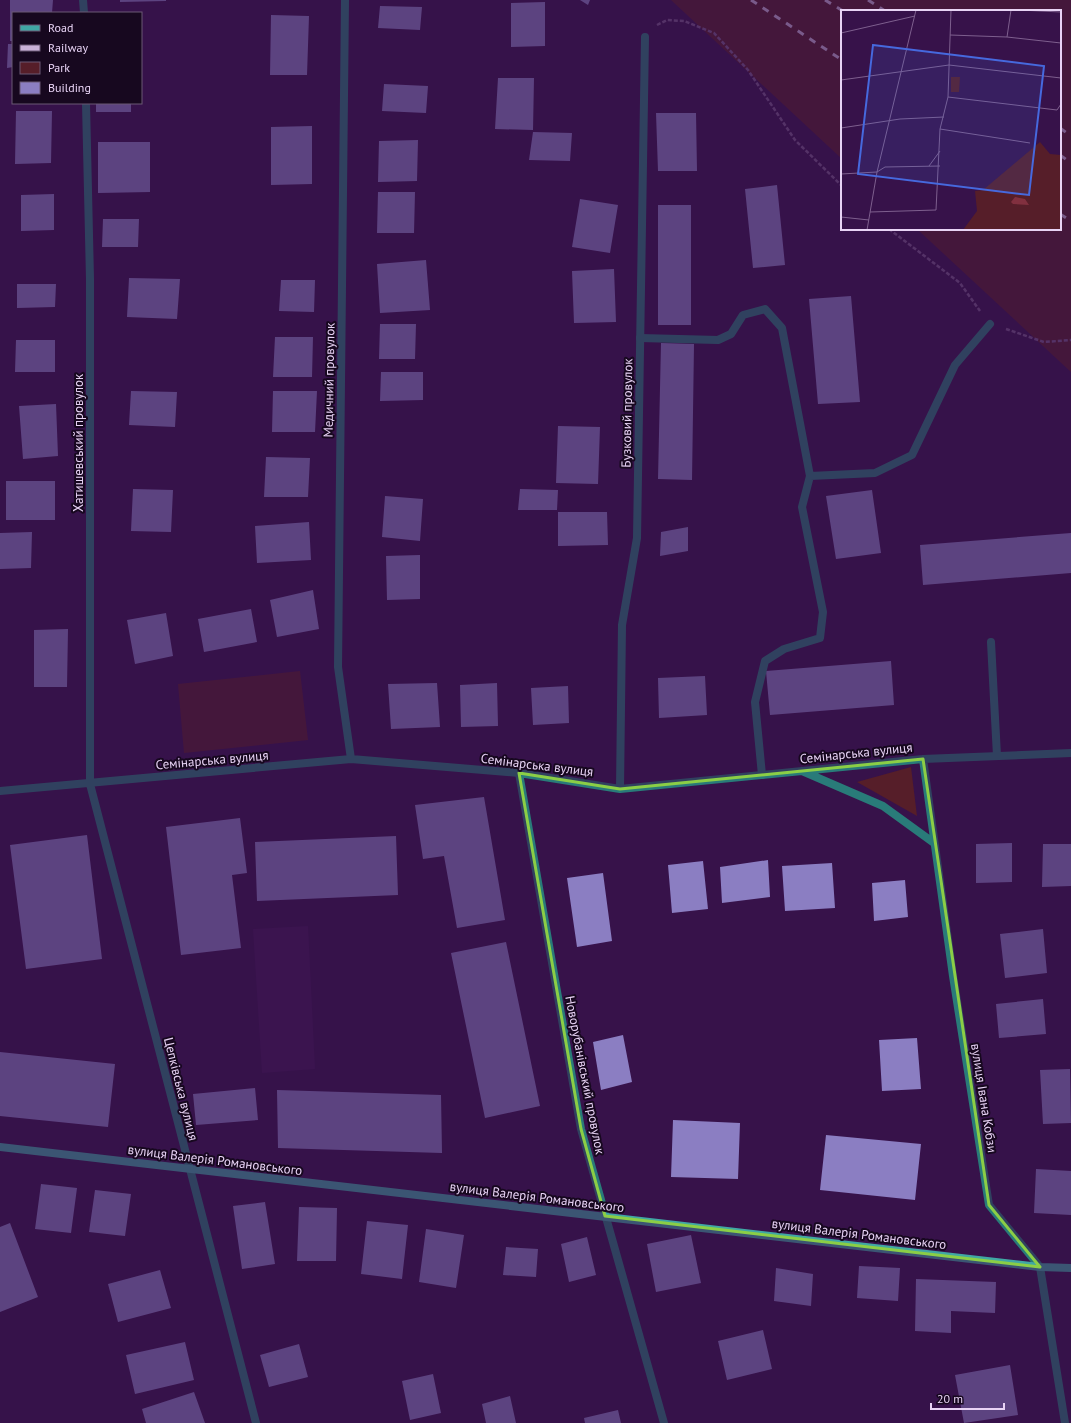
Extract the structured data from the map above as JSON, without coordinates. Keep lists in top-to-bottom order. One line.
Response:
{"streets":{"street":["Медичний провулок","Бузковий провулок","Хатишевський провулок","Семінарська вулиця","Новорубанівський провулок","Цепківська вулиця","вулиця Івана Кобзи","вулиця Валерія Романовського"]},"crossings":[["Медичний провулок","Семінарська вулиця"],["Бузковий провулок","Семінарська вулиця"],["Хатишевський провулок","Семінарська вулиця"],["Хатишевський провулок","Цепківська вулиця"],["Семінарська вулиця","Новорубанівський провулок"],["Семінарська вулиця","Цепківська вулиця"],["Семінарська вулиця","вулиця Івана Кобзи"],["Новорубанівський провулок","вулиця Валерія Романовського"],["Цепківська вулиця","вулиця Валерія Романовського"],["вулиця Івана Кобзи","вулиця Валерія Романовського"]],"legend":["Road","Railway","Park","Building"],"scale_bar":"20 m"}
